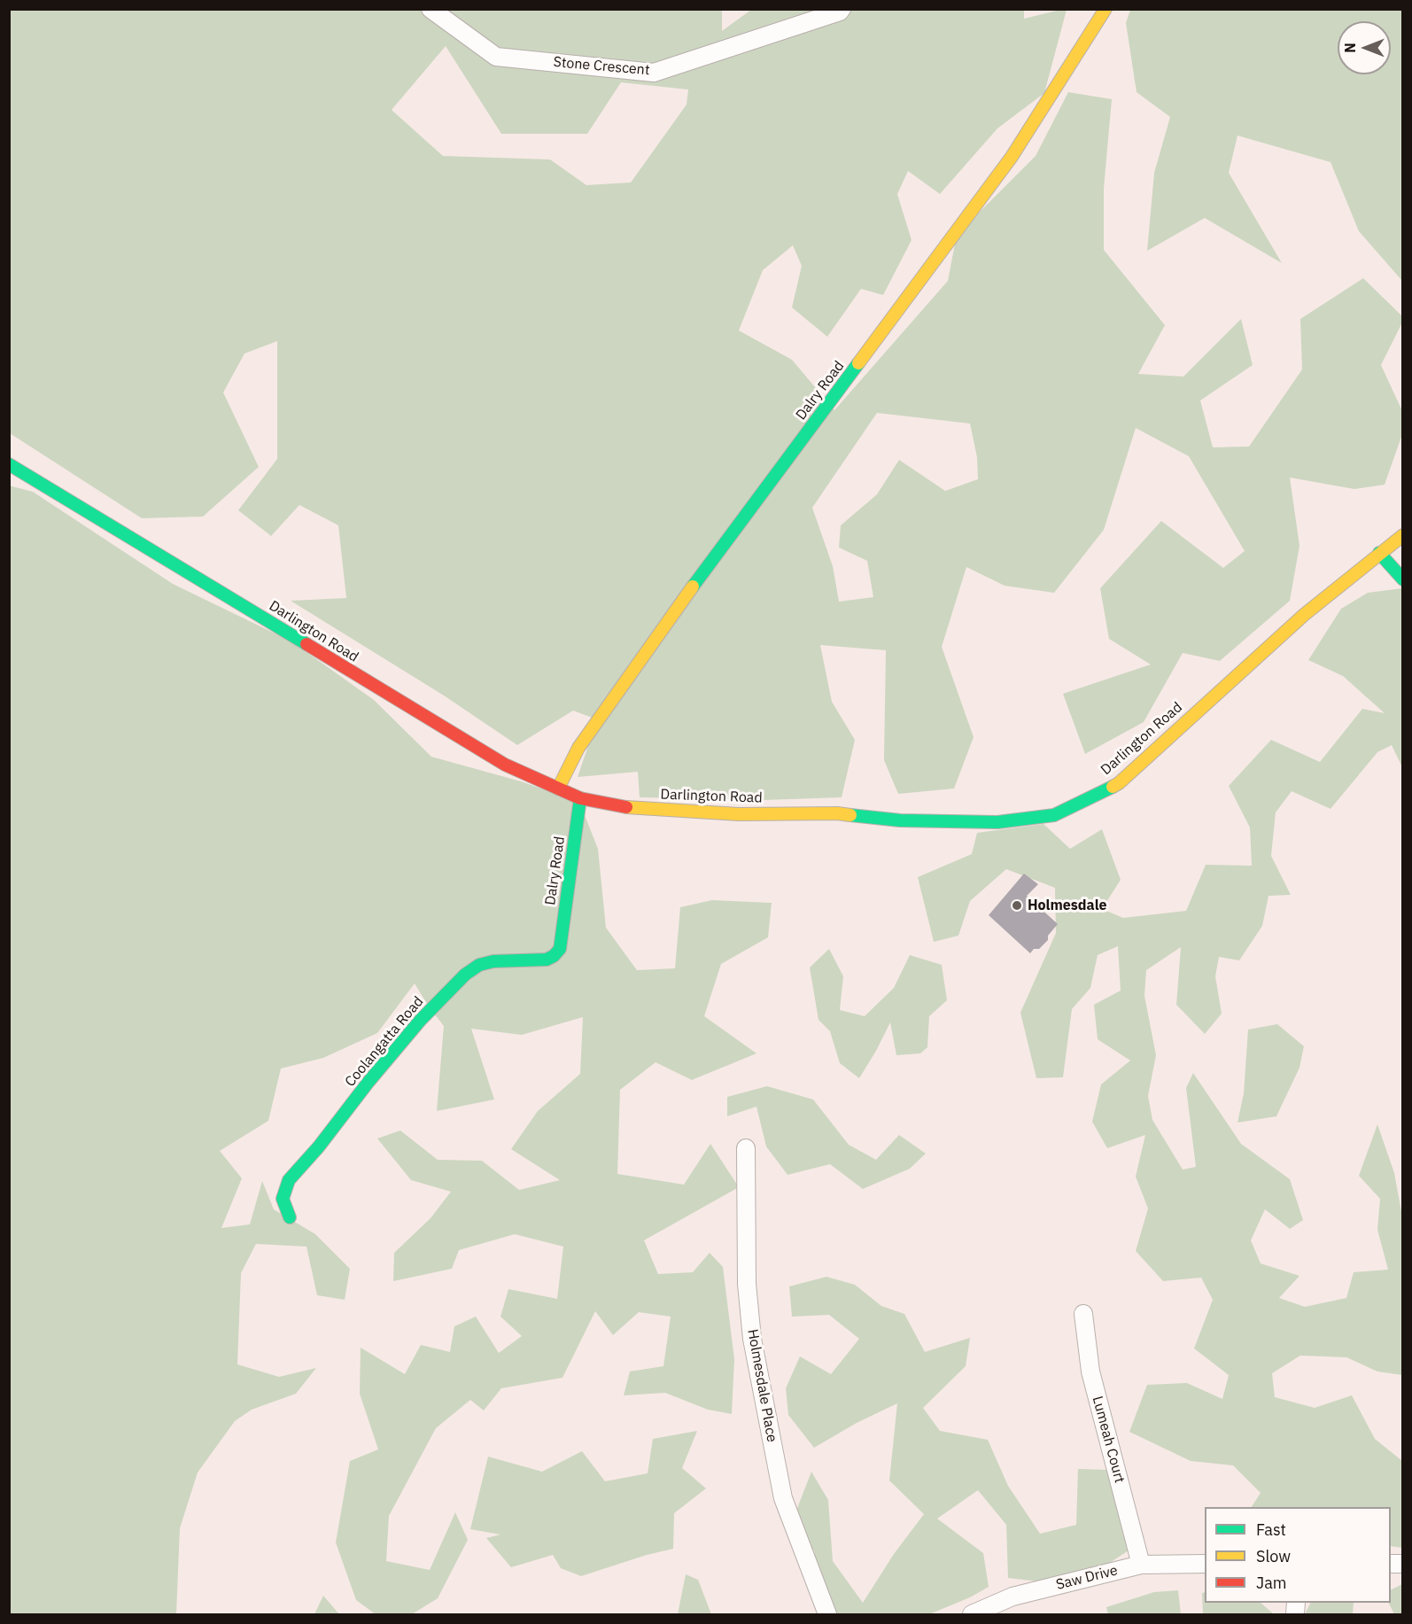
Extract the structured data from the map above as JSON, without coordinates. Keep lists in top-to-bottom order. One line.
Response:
{"streets":{"street":["Stone Crescent","Dalry Road","Darlington Road","Coolangatta Road","Holmesdale Place","Lumeah Court","Saw Drive"]},"crossings":[["Dalry Road","Darlington Road"],["Dalry Road","Coolangatta Road"],["Lumeah Court","Saw Drive"]],"places":["Holmesdale"],"legend":["Fast","Slow","Jam"],"north":"left"}
